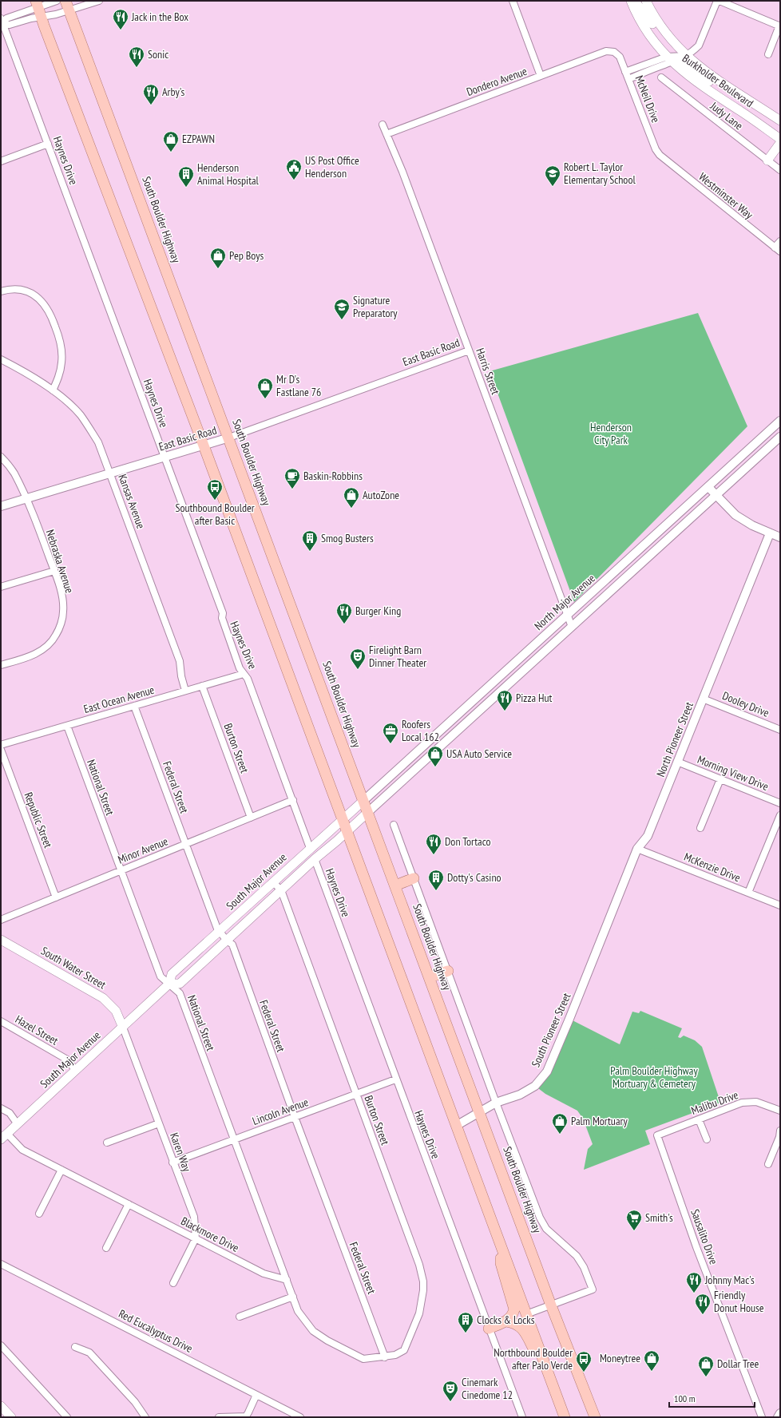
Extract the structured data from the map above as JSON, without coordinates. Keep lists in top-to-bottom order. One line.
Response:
{"streets":{"main road":["Burkholder Boulevard","South Boulder Highway","South Major Avenue","South Water Street"],"street":["Dondero Avenue","McNeil Drive","Judy Lane","Haynes Drive","Westminster Way","East Basic Road","Harris Street","Kansas Avenue","Nebraska Avenue","North Major Avenue","East Ocean Avenue","Dooley Drive","North Pioneer Street","Burton Street","Morning View Drive","National Street","Federal Street","Republic Street","Minor Avenue","McKenzie Drive","Hazel Street","South Pioneer Street","Malibu Drive","Lincoln Avenue","Karen Way","Blackmore Drive","Sausalito Drive","Red Eucalyptus Drive"]},"crossings":[["Dondero Avenue","McNeil Drive"],["Dondero Avenue","Harris Street"],["McNeil Drive","Westminster Way"],["Haynes Drive","East Basic Road"],["Haynes Drive","East Ocean Avenue"],["Haynes Drive","Minor Avenue"],["Haynes Drive","South Major Avenue"],["Haynes Drive","Lincoln Avenue"],["South Boulder Highway","East Basic Road"],["South Boulder Highway","North Major Avenue"],["South Boulder Highway","South Major Avenue"],["South Boulder Highway","South Pioneer Street"],["East Basic Road","Harris Street"],["East Basic Road","Kansas Avenue"],["East Basic Road","Nebraska Avenue"],["Harris Street","North Major Avenue"],["Kansas Avenue","East Ocean Avenue"],["North Major Avenue","South Major Avenue"],["East Ocean Avenue","Burton Street"],["East Ocean Avenue","National Street"],["East Ocean Avenue","Federal Street"],["Dooley Drive","North Pioneer Street"],["North Pioneer Street","Morning View Drive"],["North Pioneer Street","McKenzie Drive"],["North Pioneer Street","South Pioneer Street"],["Burton Street","Federal Street"],["Burton Street","Minor Avenue"],["Burton Street","South Major Avenue"],["Burton Street","Lincoln Avenue"],["National Street","Minor Avenue"],["National Street","South Major Avenue"],["National Street","Lincoln Avenue"],["National Street","Blackmore Drive"],["Federal Street","Minor Avenue"],["Federal Street","South Major Avenue"],["Federal Street","Lincoln Avenue"],["Republic Street","Minor Avenue"],["South Major Avenue","South Water Street"],["South Major Avenue","Hazel Street"],["South Major Avenue","Karen Way"],["South Major Avenue","Blackmore Drive"],["South Water Street","Karen Way"],["Malibu Drive","Sausalito Drive"],["Lincoln Avenue","Karen Way"],["Karen Way","Blackmore Drive"]],"parks":["Henderson City Park","Palm Boulder Highway Mortuary & Cemetery"],"places":{"restaurant":["Jack in the Box","Sonic","Arby's","Burger King","Pizza Hut","Don Tortaco","Johnny Mac's","Friendly Donut House"],"shop":["EZPAWN","Pep Boys","Mr D's Fastlane 76","AutoZone","USA Auto Service","Palm Mortuary","Moneytree","Dollar Tree"],"public building":["US Post Office Henderson"],"school or university":["Robert L. Taylor Elementary School","Signature Preparatory"],"building":["Henderson Animal Hospital","Smog Busters","Dotty's Casino","Clocks & Locks"],"cafe":["Baskin-Robbins"],"bus stop":["Southbound Boulder after Basic","Northbound Boulder after Palo Verde"],"theatre":["Firelight Barn Dinner Theater","Cinemark Cinedome 12"],"office":["Roofers Local 162"],"supermarket":["Smith's"]},"scale_bar":"100 m"}
